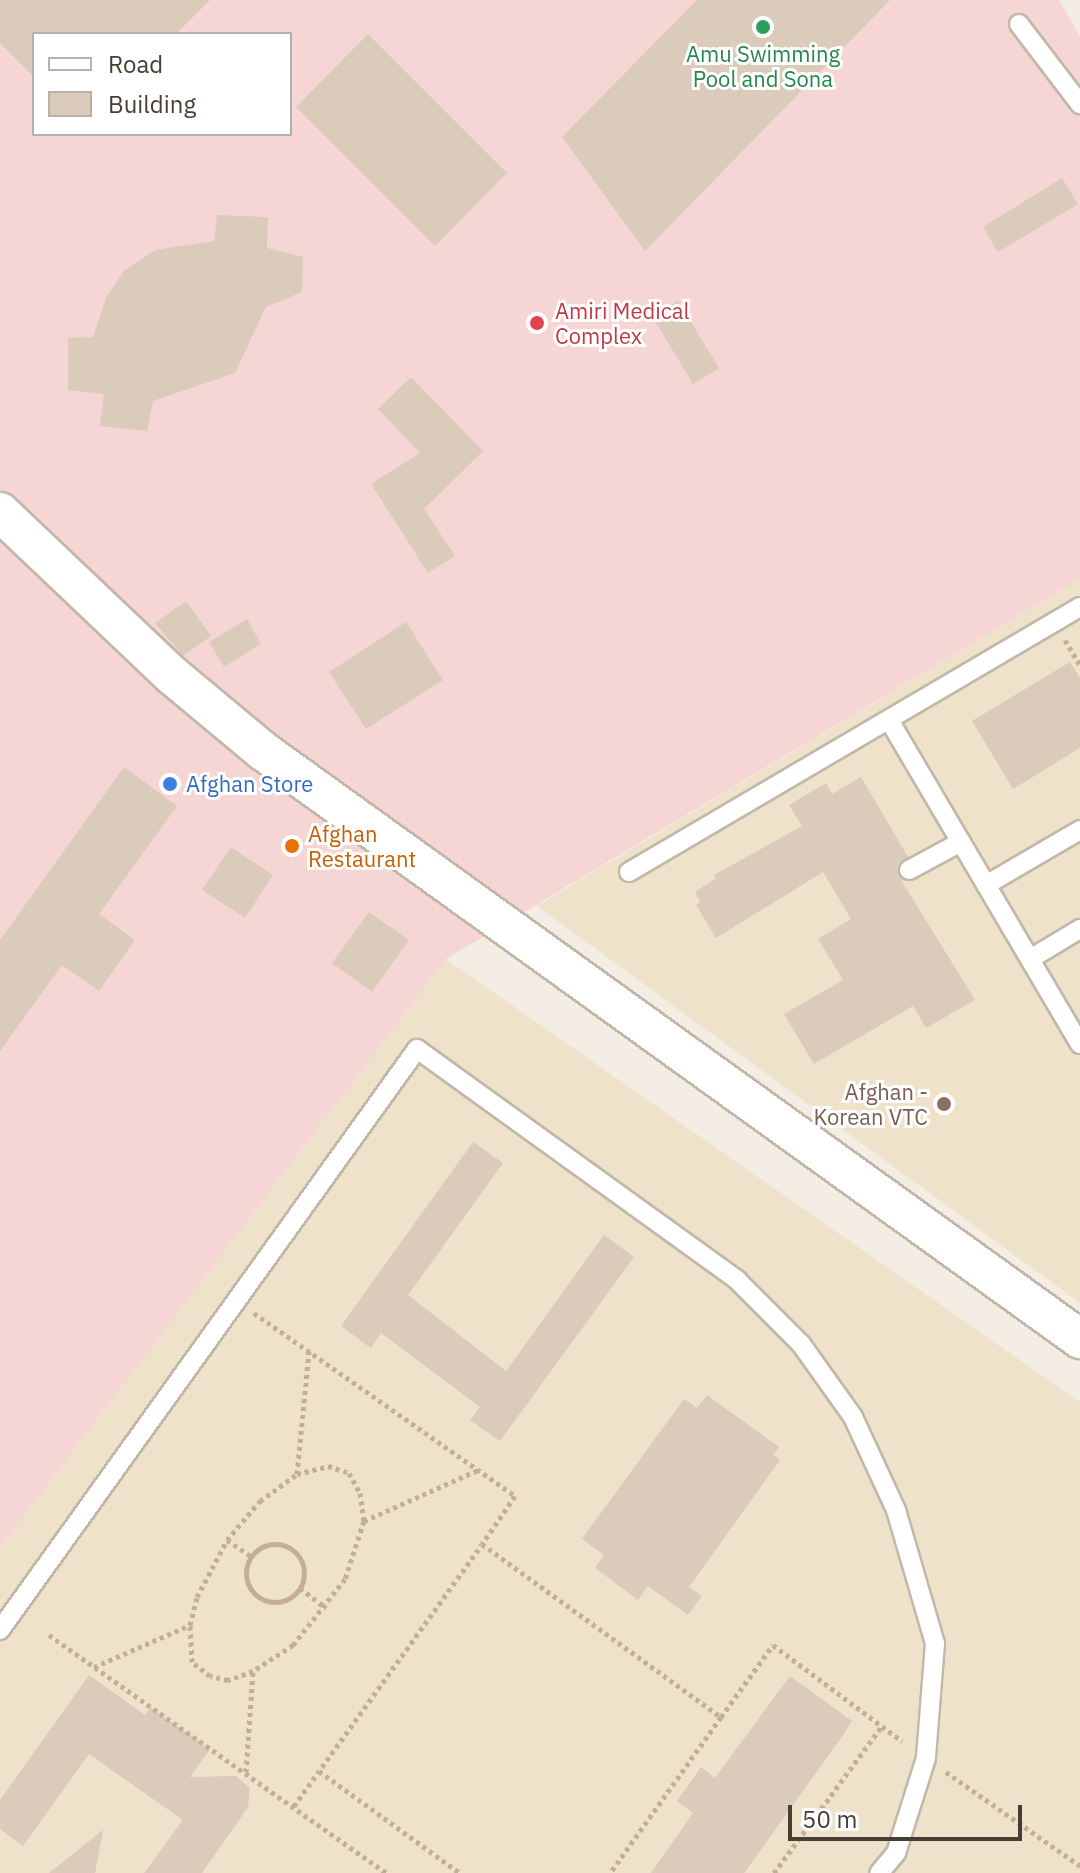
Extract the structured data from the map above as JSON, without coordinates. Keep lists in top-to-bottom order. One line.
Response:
{"places":["Amu Swimming Pool and Sona","Amiri Medical Complex","Afghan Store","Afghan Restaurant","Afghan - Korean VTC"],"legend":["Road","Building"],"scale_bar":"50 m"}
